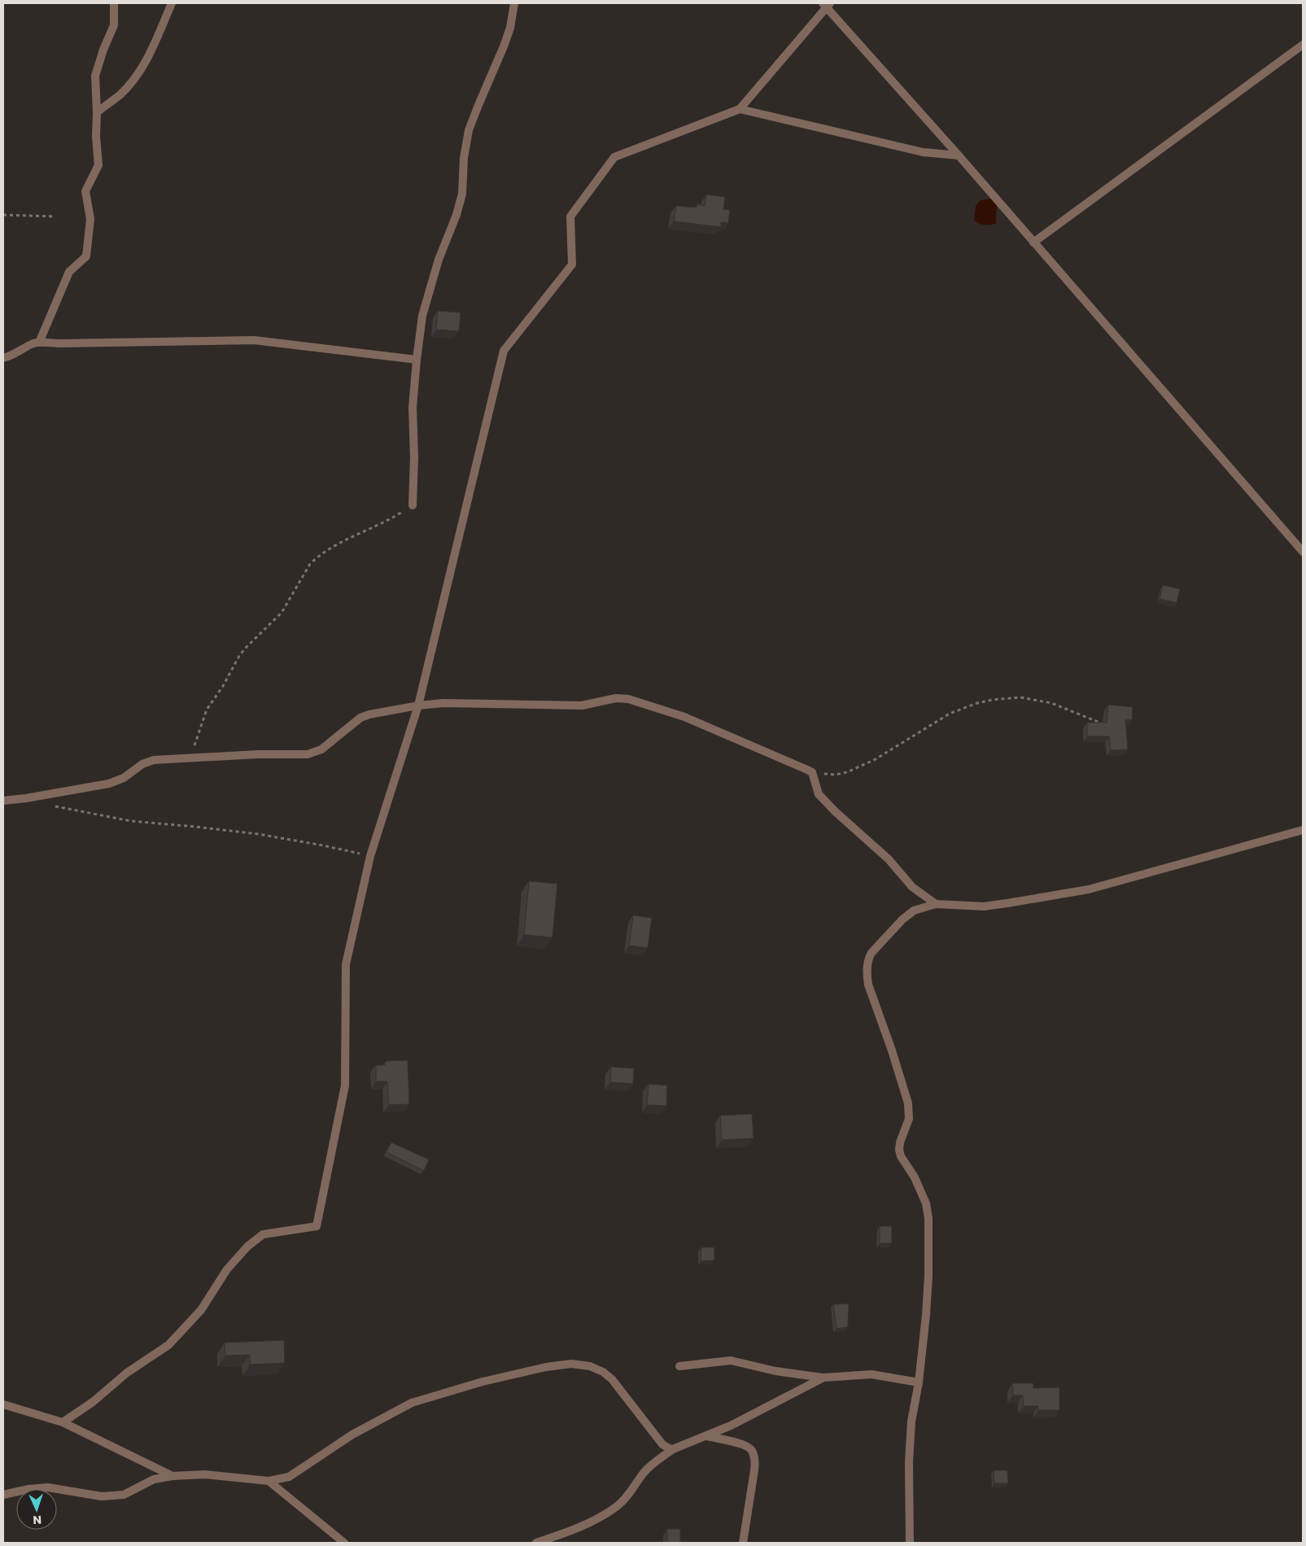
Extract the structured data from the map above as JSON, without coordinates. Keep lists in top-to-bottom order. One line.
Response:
{"north":"bottom"}
